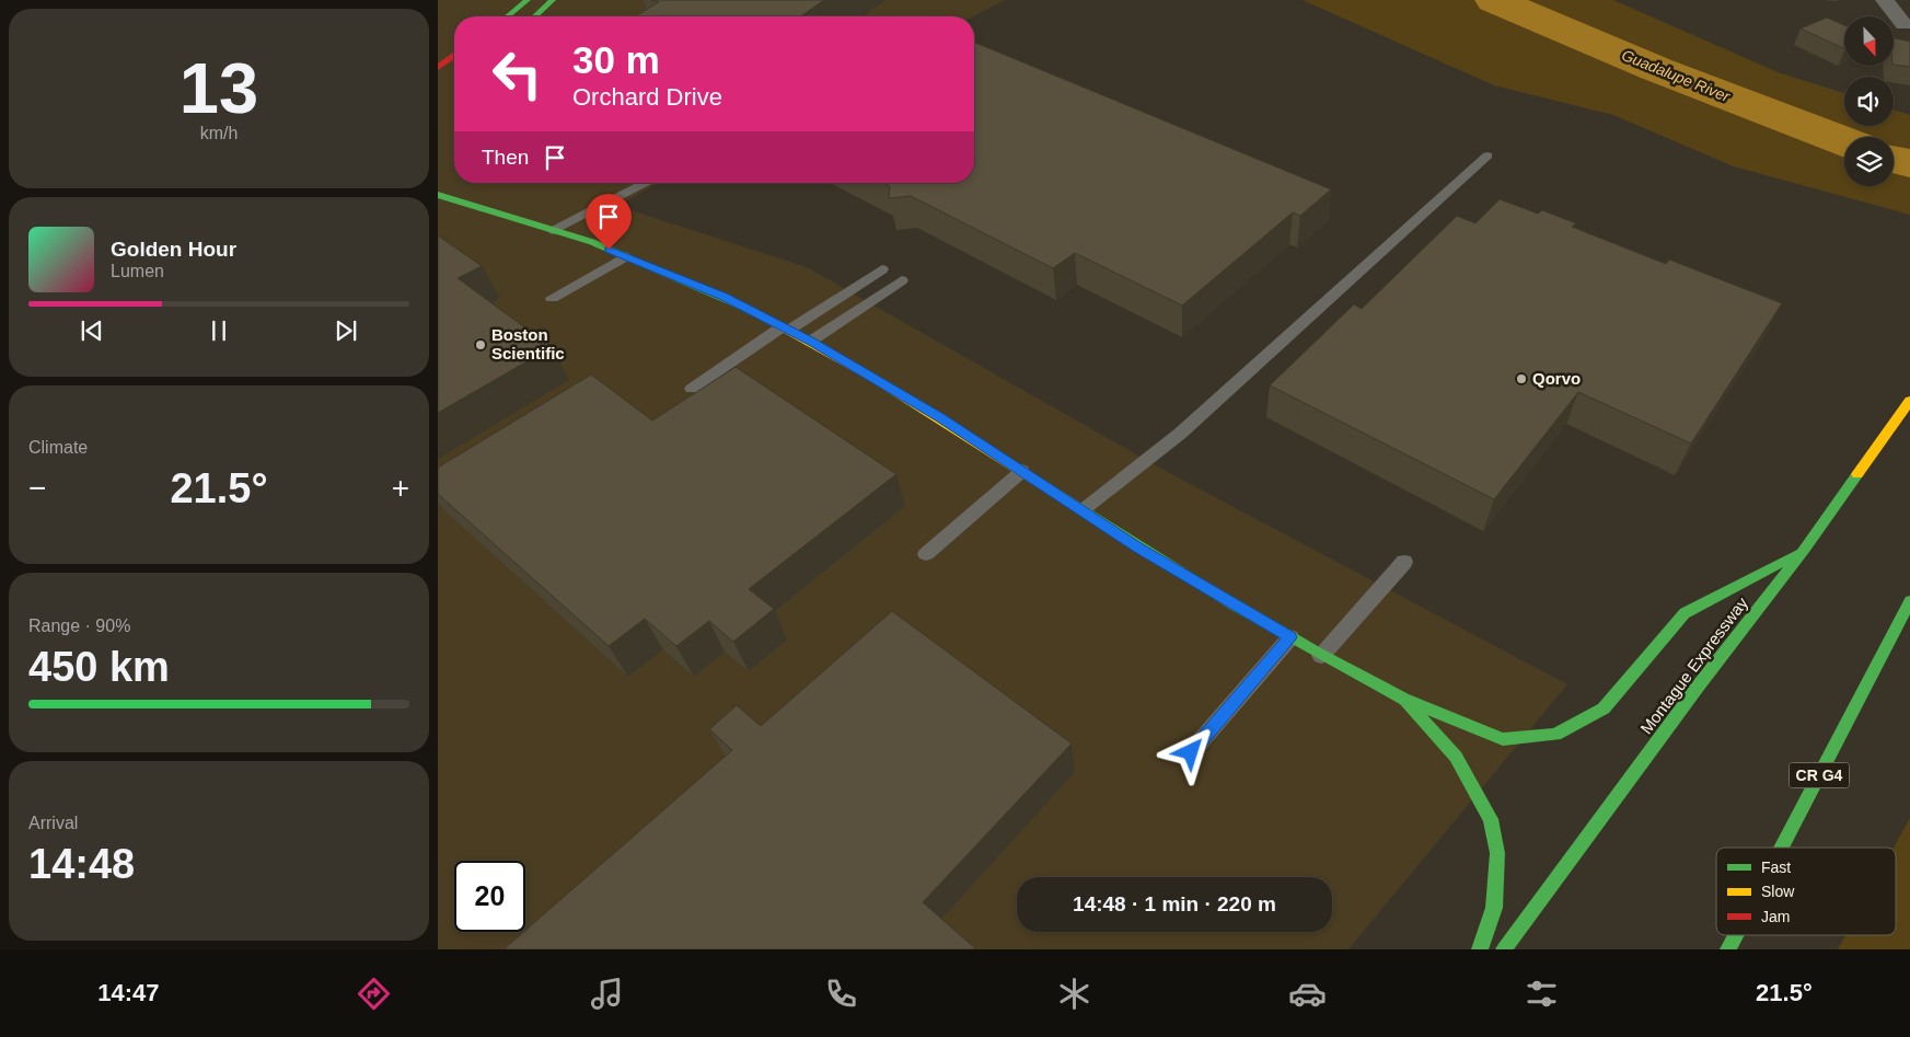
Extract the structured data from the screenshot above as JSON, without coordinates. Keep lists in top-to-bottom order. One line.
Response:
{"streets":{"main road":["Montague Expressway","CR G4"]},"water":["Guadalupe River"],"places":["Boston Scientific","Qorvo"],"legend":["Fast","Slow","Jam"],"north":"bottom","page":{"tile":[["13","km/h"],"Climate",["Range · 90%","450 km"],["Arrival","14:48"]],"turn":["30 m","Orchard Drive"],"then":"Then","song":["Golden Hour","Lumen"],"heat":["−","21.5°","+"],"limit":"20","trip":"14:48 · 1 min · 220 m","tabs":["14:47","21.5°"]}}
